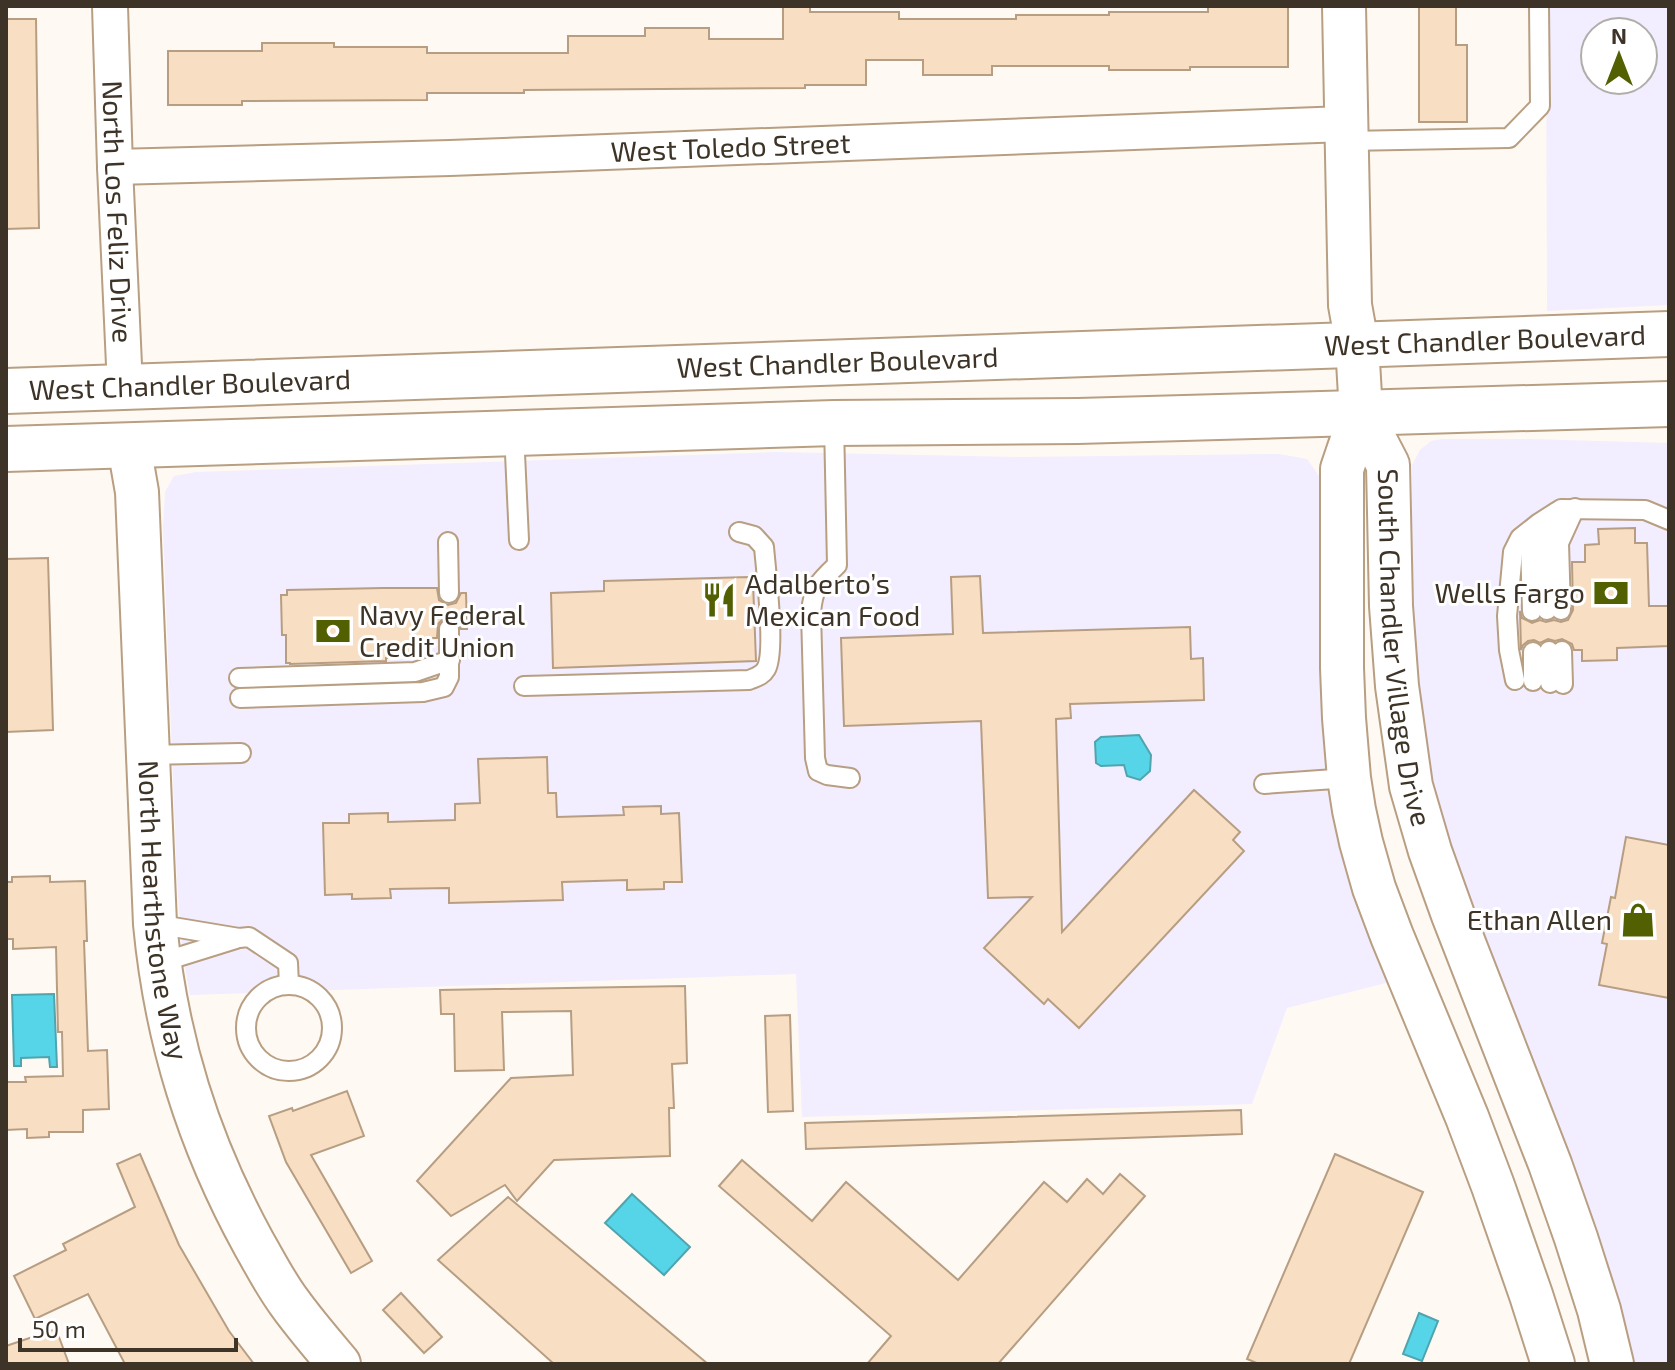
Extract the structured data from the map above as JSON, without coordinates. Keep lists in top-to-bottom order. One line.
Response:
{"streets":{"main road":["West Chandler Boulevard"],"street":["West Toledo Street","North Los Feliz Drive","South Chandler Village Drive","North Hearthstone Way"]},"crossings":[["West Toledo Street","North Los Feliz Drive"],["North Los Feliz Drive","West Chandler Boulevard"],["North Los Feliz Drive","North Hearthstone Way"],["West Chandler Boulevard","South Chandler Village Drive"],["West Chandler Boulevard","North Hearthstone Way"]],"places":{"bank":["Wells Fargo","Navy Federal Credit Union"],"restaurant":["Adalberto’s Mexican Food"],"shop":["Ethan Allen"]},"scale_bar":"50 m","north":"top"}
